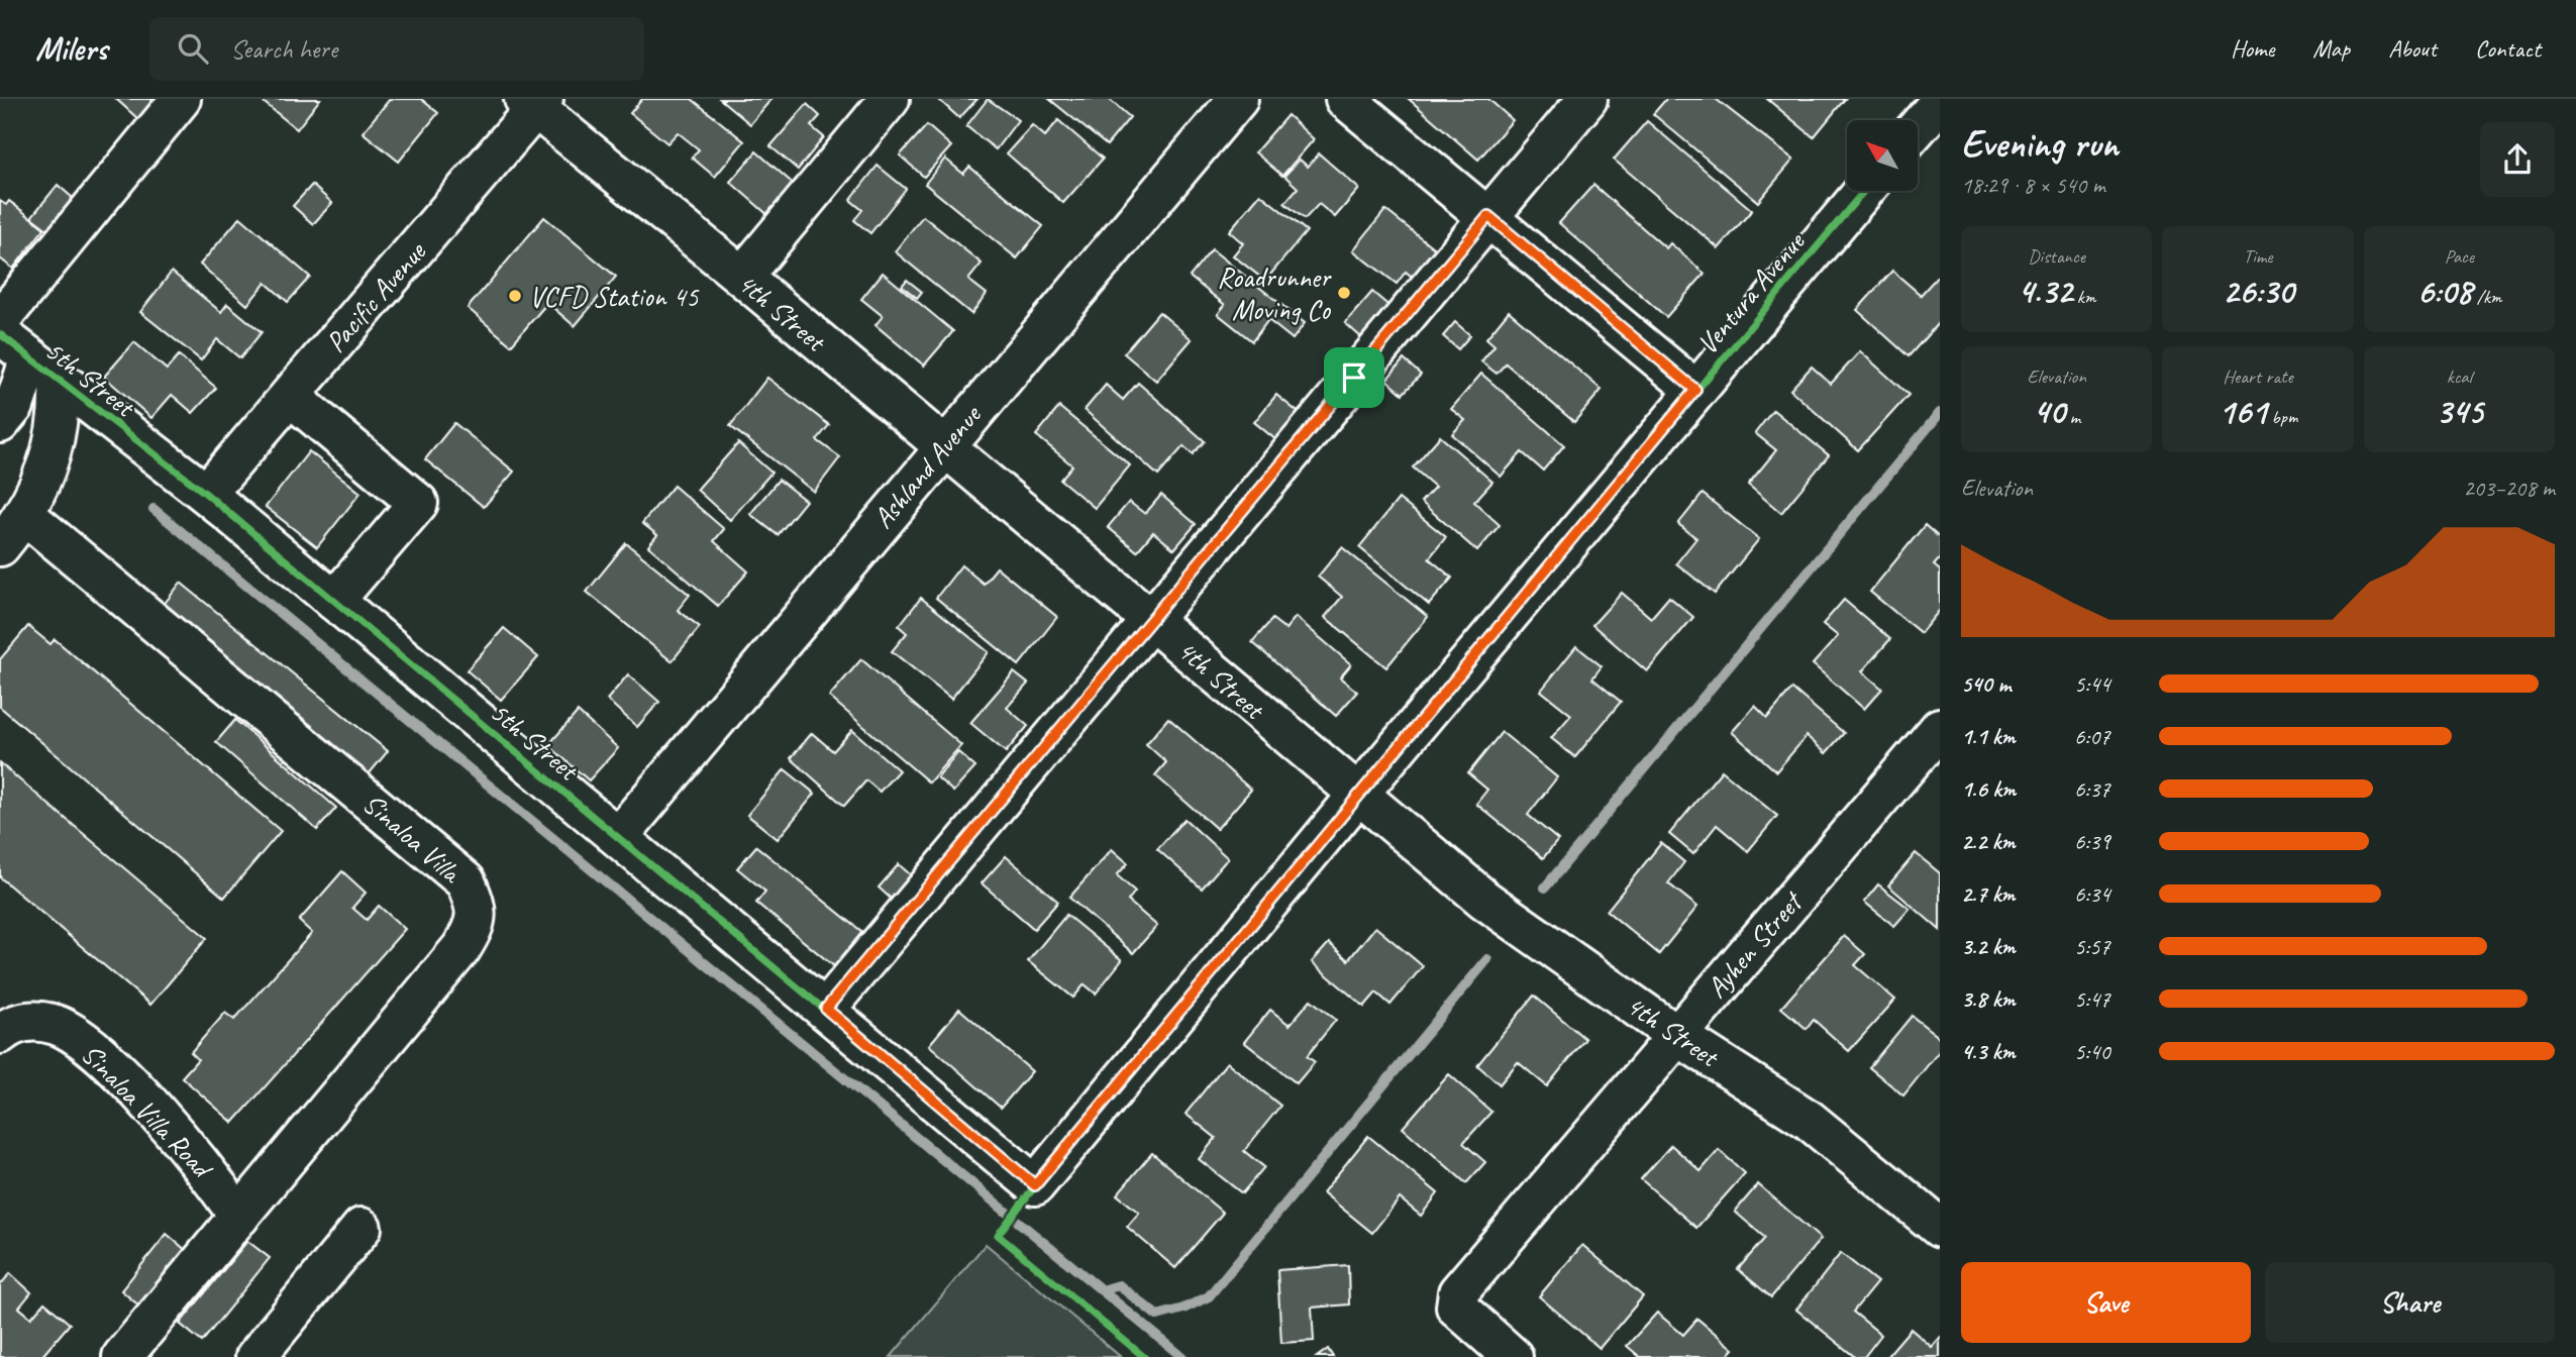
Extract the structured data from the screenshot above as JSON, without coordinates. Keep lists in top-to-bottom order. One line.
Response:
{"streets":{"street":["Ventura Avenue","Pacific Avenue","4th Street","5th Street","Ashland Avenue","Sinaloa Villa","Ayhen Street","Sinaloa Villa Road"]},"crossings":[["Ventura Avenue","4th Street"],["Ventura Avenue","5th Street"],["Pacific Avenue","4th Street"],["Pacific Avenue","5th Street"],["4th Street","Ashland Avenue"],["4th Street","Ayhen Street"],["5th Street","Ashland Avenue"],["Sinaloa Villa","Sinaloa Villa Road"]],"places":["Roadrunner Moving Co","VCFD Station 45"],"north":"top left","page":{"header":"Milers","search":"Search here","nav":["Home","Map","About","Contact"],"heading":["Evening run","18:29 · 8 × 540 m"],"stats":[["Distance","4.32 km"],["Time","26:30"],["Pace","6:08 /km"],["Elevation","40 m"],["Heart rate","161 bpm"],["kcal","345"]],"chart":["Elevation","203–208 m"],"list":[{"name":"540 m","note":"5:44"},{"name":"1.1 km","note":"6:07"},{"name":"1.6 km","note":"6:37"},{"name":"2.2 km","note":"6:39"},{"name":"2.7 km","note":"6:34"},{"name":"3.2 km","note":"5:57"},{"name":"3.8 km","note":"5:47"},{"name":"4.3 km","note":"5:40"}],"buttons":["Save","Share"]}}
